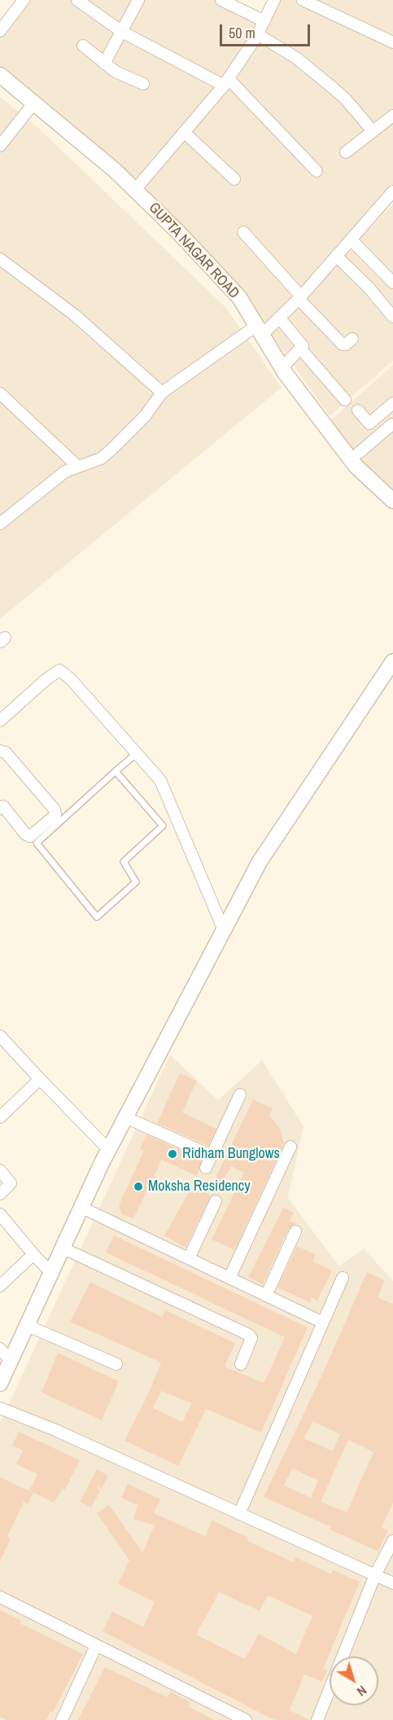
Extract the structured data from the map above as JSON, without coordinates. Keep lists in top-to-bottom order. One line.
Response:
{"streets":{"street":["GUPTA NAGAR ROAD"]},"places":["Ridham Bunglows","Moksha Residency"],"scale_bar":"50 m","north":"bottom right"}
